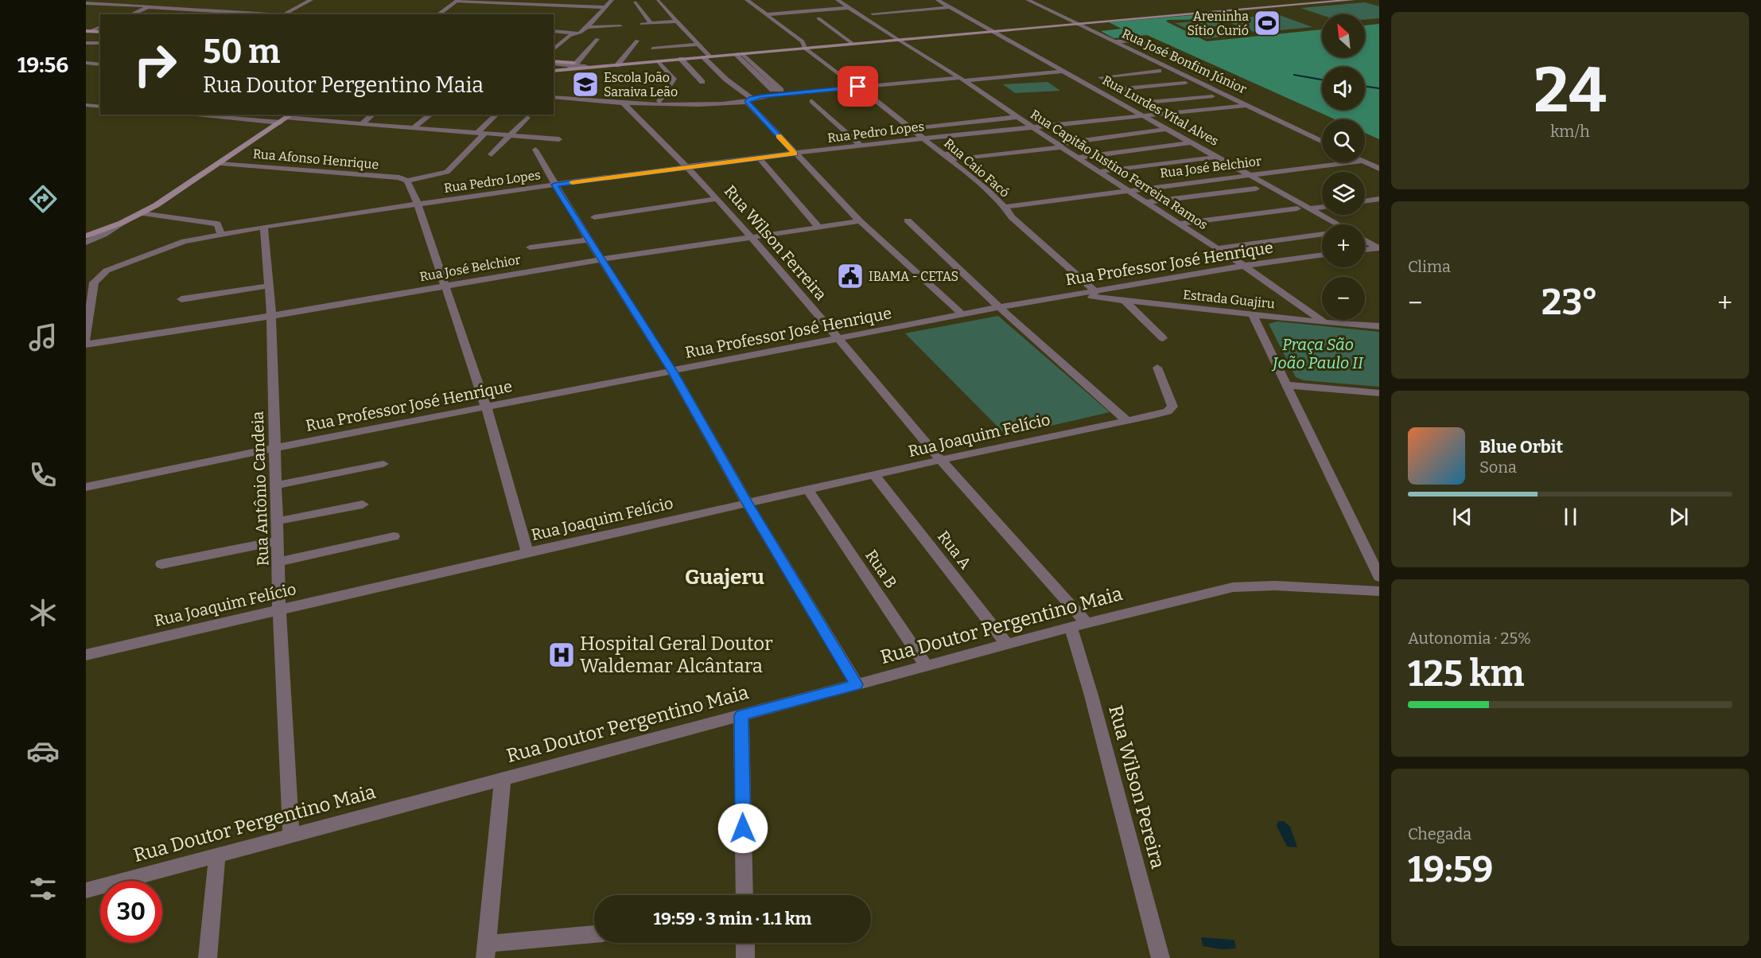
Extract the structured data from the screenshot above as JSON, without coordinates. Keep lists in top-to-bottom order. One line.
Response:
{"streets":{"street":["Rua José Bonfim Júnior","Rua Lurdes Vítal Alves","Rua Pedro Lopes","Rua Afonso Henrique","Rua José Belchior","Rua Caio Facó","Rua Capitão Justino Ferreira Ramos","Rua Wilson Ferreira","Rua Professor José Henrique","Estrada Guajiru","Rua Joaquim Felício","Rua Antônio Candeia","Rua A","Rua B","Rua Doutor Pergentino Maia","Rua Wilson Pereira"]},"crossings":[["Rua José Bonfim Júnior","Rua Pedro Lopes"],["Rua Lurdes Vítal Alves","Rua Pedro Lopes"],["Rua Lurdes Vítal Alves","Rua José Belchior"],["Rua Pedro Lopes","Rua Caio Facó"],["Rua Pedro Lopes","Rua Capitão Justino Ferreira Ramos"],["Rua Pedro Lopes","Rua Wilson Ferreira"],["Rua Pedro Lopes","Rua Antônio Candeia"],["Rua José Belchior","Rua Caio Facó"],["Rua José Belchior","Rua Capitão Justino Ferreira Ramos"],["Rua José Belchior","Rua Wilson Ferreira"],["Rua José Belchior","Rua Antônio Candeia"],["Rua Caio Facó","Rua Professor José Henrique"],["Rua Capitão Justino Ferreira Ramos","Rua Professor José Henrique"],["Rua Capitão Justino Ferreira Ramos","Estrada Guajiru"],["Rua Wilson Ferreira","Rua Professor José Henrique"],["Rua Wilson Ferreira","Rua Joaquim Felício"],["Rua Wilson Ferreira","Rua Doutor Pergentino Maia"],["Rua Wilson Ferreira","Rua Wilson Pereira"],["Rua Professor José Henrique","Estrada Guajiru"],["Rua Professor José Henrique","Rua Antônio Candeia"],["Rua Joaquim Felício","Rua Antônio Candeia"],["Rua Joaquim Felício","Rua A"],["Rua Joaquim Felício","Rua B"],["Rua Antônio Candeia","Rua Doutor Pergentino Maia"],["Rua A","Rua Doutor Pergentino Maia"],["Rua B","Rua Doutor Pergentino Maia"],["Rua Doutor Pergentino Maia","Rua Wilson Pereira"]],"districts":["Guajeru"],"parks":["Praça São João Paulo II"],"places":{"sports":["Areninha Sítio Curió"],"school or university":["Escola João Saraiva Leão"],"public building":["IBAMA - CETAS"],"hospital":["Hospital Geral Doutor Waldemar Alcântara"]},"north":"top left","page":{"tabs":"19:56","tile":[["24","km/h"],"Clima",["Autonomia · 25%","125 km"],["Chegada","19:59"]],"map_buttons":["+","−"],"turn":["50 m","Rua Doutor Pergentino Maia"],"heat":["−","23°","+"],"song":["Blue Orbit","Sona"],"limit":"30","trip":"19:59 · 3 min · 1.1 km"}}
